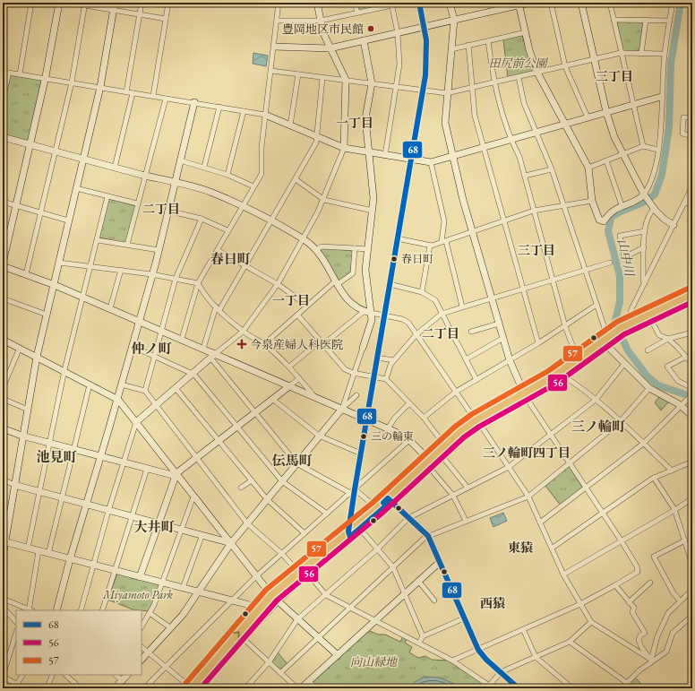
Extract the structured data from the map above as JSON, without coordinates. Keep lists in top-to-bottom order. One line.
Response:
{"districts":["三丁目","一丁目","二丁目","三丁目","春日町","一丁目","二丁目","仲ノ町","三ノ輪町","三ノ輪町四丁目","池見町","伝馬町","大井町","東猿","西猿"],"water":["山中川"],"parks":["田尻前公園","Miyamoto Park","向山緑地"],"places":{"other":["豊岡地区市民館","春日町","三の輪東"],"health":["今泉産婦人科医院"]},"lines":["transit line 68","transit line 57","transit line 56"],"legend":["68","56","57"]}
